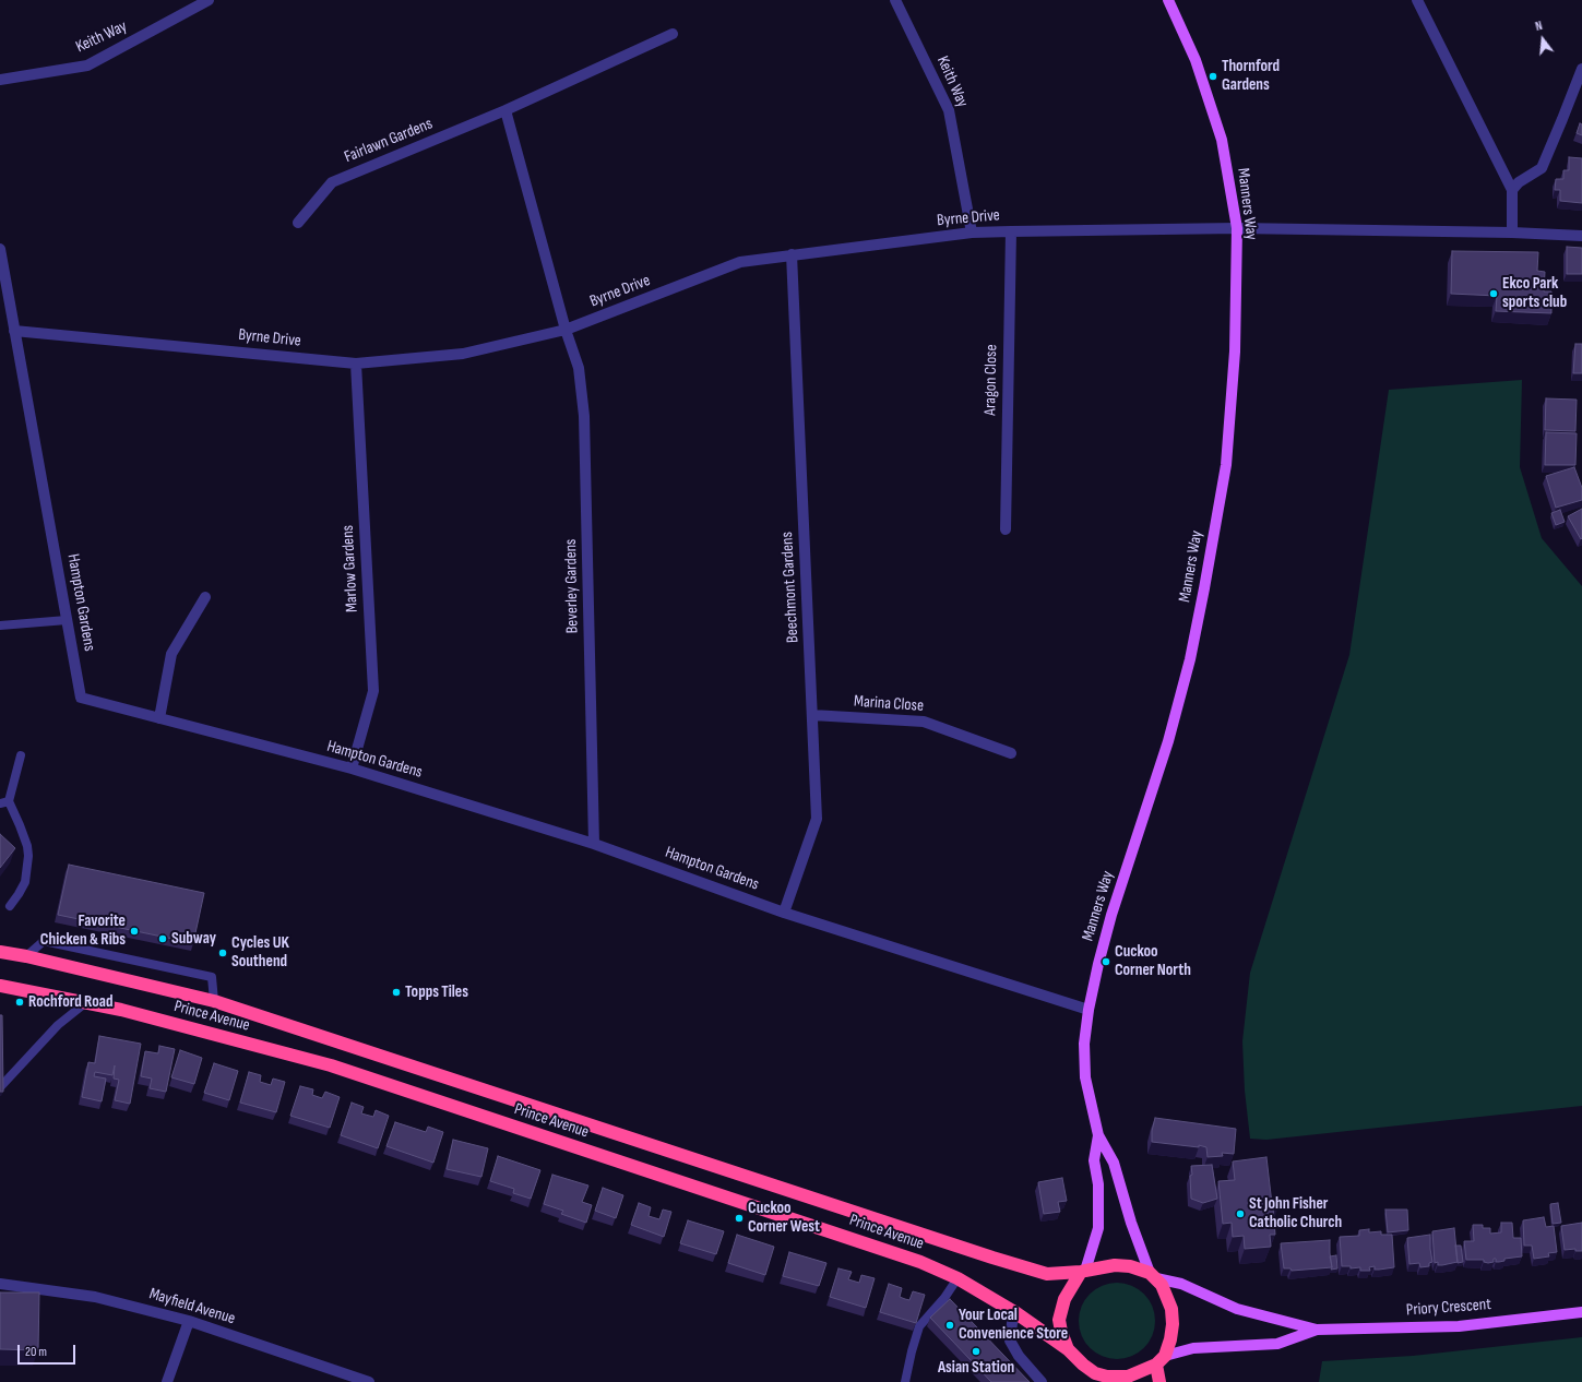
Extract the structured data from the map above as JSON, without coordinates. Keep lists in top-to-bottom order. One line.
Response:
{"streets":{"highway":["Prince Avenue"],"main road":["Manners Way","Priory Crescent"],"street":["Keith Way","Fairlawn Gardens","Byrne Drive","Aragon Close","Marlow Gardens","Beverley Gardens","Beechmont Gardens","Hampton Gardens","Marina Close","Mayfield Avenue"]},"crossings":[["Keith Way","Byrne Drive"],["Manners Way","Byrne Drive"],["Manners Way","Hampton Gardens"],["Manners Way","Prince Avenue"],["Manners Way","Priory Crescent"],["Byrne Drive","Aragon Close"],["Byrne Drive","Marlow Gardens"],["Byrne Drive","Beverley Gardens"],["Byrne Drive","Beechmont Gardens"],["Byrne Drive","Hampton Gardens"],["Marlow Gardens","Hampton Gardens"],["Beverley Gardens","Hampton Gardens"],["Beechmont Gardens","Hampton Gardens"],["Beechmont Gardens","Marina Close"],["Prince Avenue","Priory Crescent"]],"places":["Thornford Gardens","Ekco Park sports club","Favorite Chicken & Ribs","Subway","Cycles UK Southend","Cuckoo Corner North","Topps Tiles","Rochford Road","St John Fisher Catholic Church","Cuckoo Corner West","Your Local Convenience Store","Asian Station"],"scale_bar":"20 m","north":"top"}
